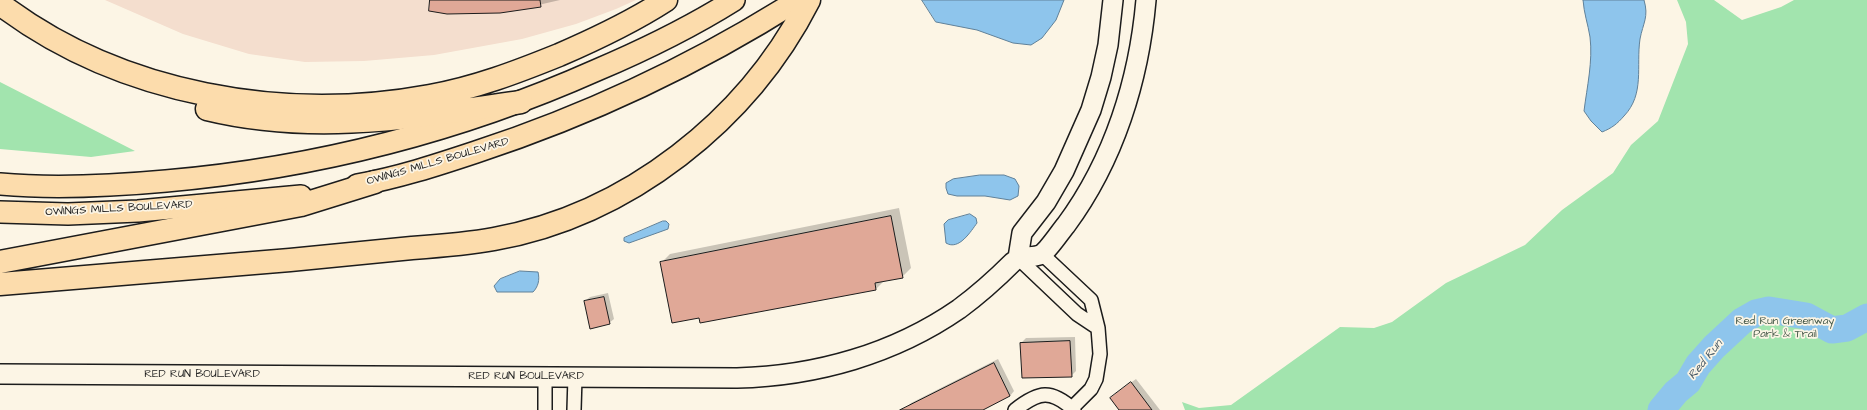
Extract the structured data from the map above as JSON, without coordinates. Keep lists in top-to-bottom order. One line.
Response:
{"streets":{"main road":["OWINGS MILLS BOULEVARD","RED RUN BOULEVARD"]},"water":["Red Run"],"parks":["Red Run Greenway Park & Trail"]}
